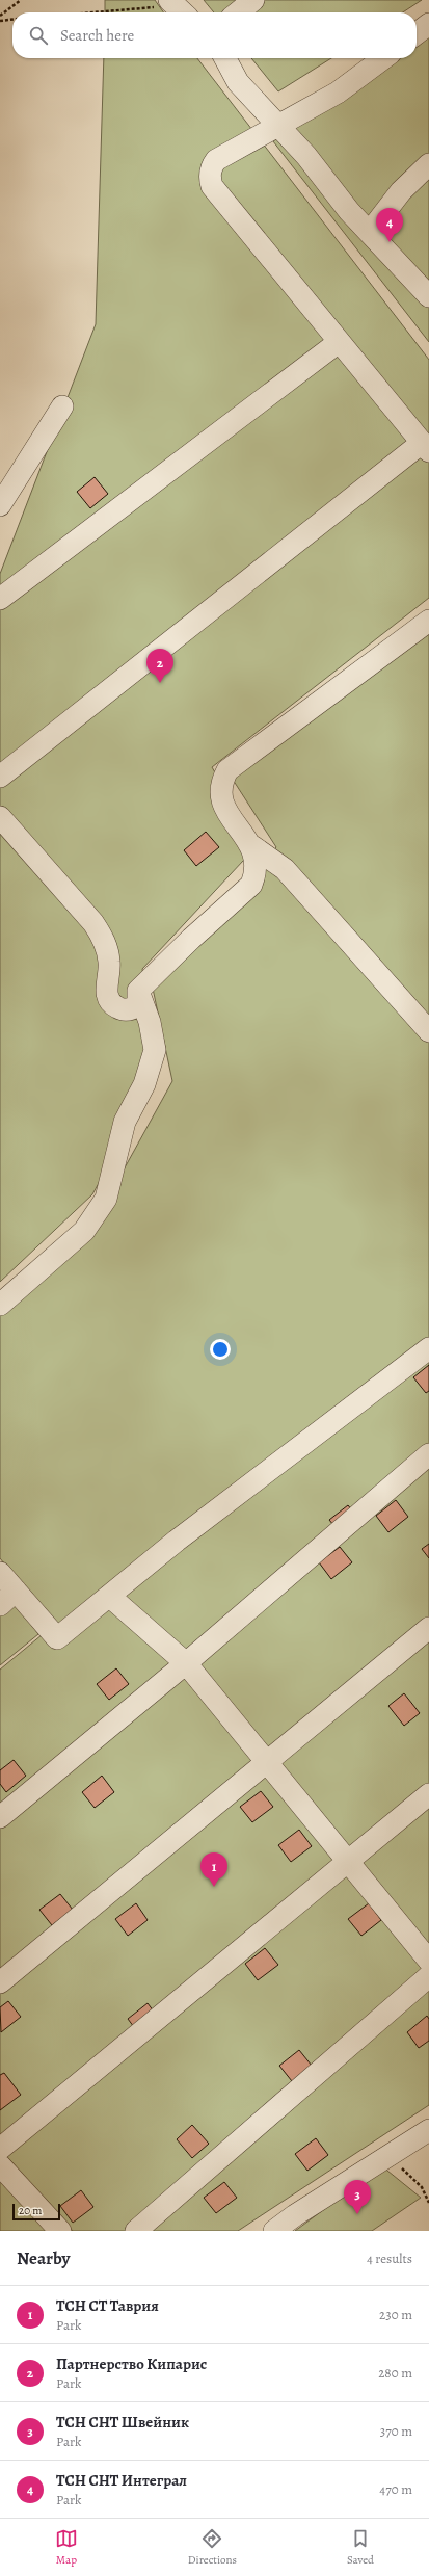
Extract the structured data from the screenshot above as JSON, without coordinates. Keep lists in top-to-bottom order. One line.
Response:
{"scale_bar":"20 m","page":{"search":"Search here","pins":["4","2","1","3"],"scale":"20 m","heading":["Nearby","4 results"],"list":[{"mark":"1","name":"ТСН СТ Таврия","note":"Park","value":"230 m"},{"mark":"2","name":"Партнерство Кипарис","note":"Park","value":"280 m"},{"mark":"3","name":"ТСН СНТ Швейник","note":"Park","value":"370 m"},{"mark":"4","name":"ТСН СНТ Интеграл","note":"Park","value":"470 m"}],"nav":["Map","Directions","Saved"]}}
